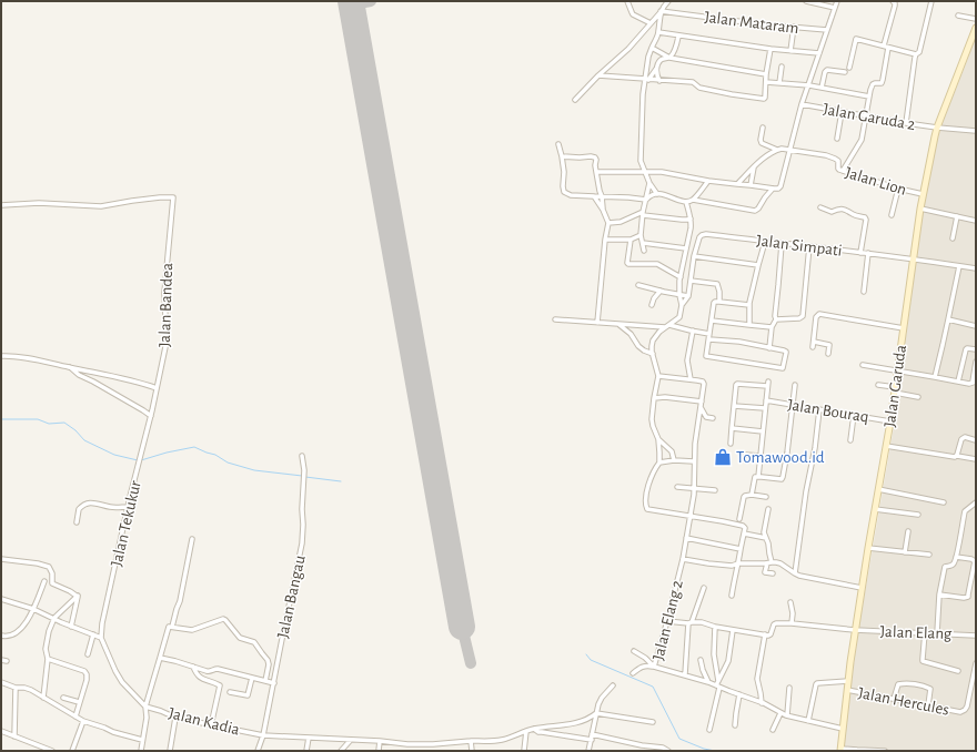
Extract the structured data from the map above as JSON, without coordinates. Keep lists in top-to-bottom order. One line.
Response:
{"streets":{"street":["Jalan Mataram","Jalan Garuda 2","Jalan Lion","Jalan Simpati","Jalan Bandea","Jalan Garuda","Jalan Bouraq","Jalan Tekukur","Jalan Bangau","Jalan Elang 2","Jalan Elang","Jalan Hercules","Jalan Kadia"]},"crossings":[["Jalan Garuda 2","Jalan Garuda"],["Jalan Lion","Jalan Garuda"],["Jalan Simpati","Jalan Garuda"],["Jalan Bandea","Jalan Tekukur"],["Jalan Garuda","Jalan Bouraq"],["Jalan Garuda","Jalan Elang 2"],["Jalan Garuda","Jalan Elang"],["Jalan Garuda","Jalan Hercules"],["Jalan Bangau","Jalan Kadia"]],"places":{"shop":["Tomawood.id"]}}
